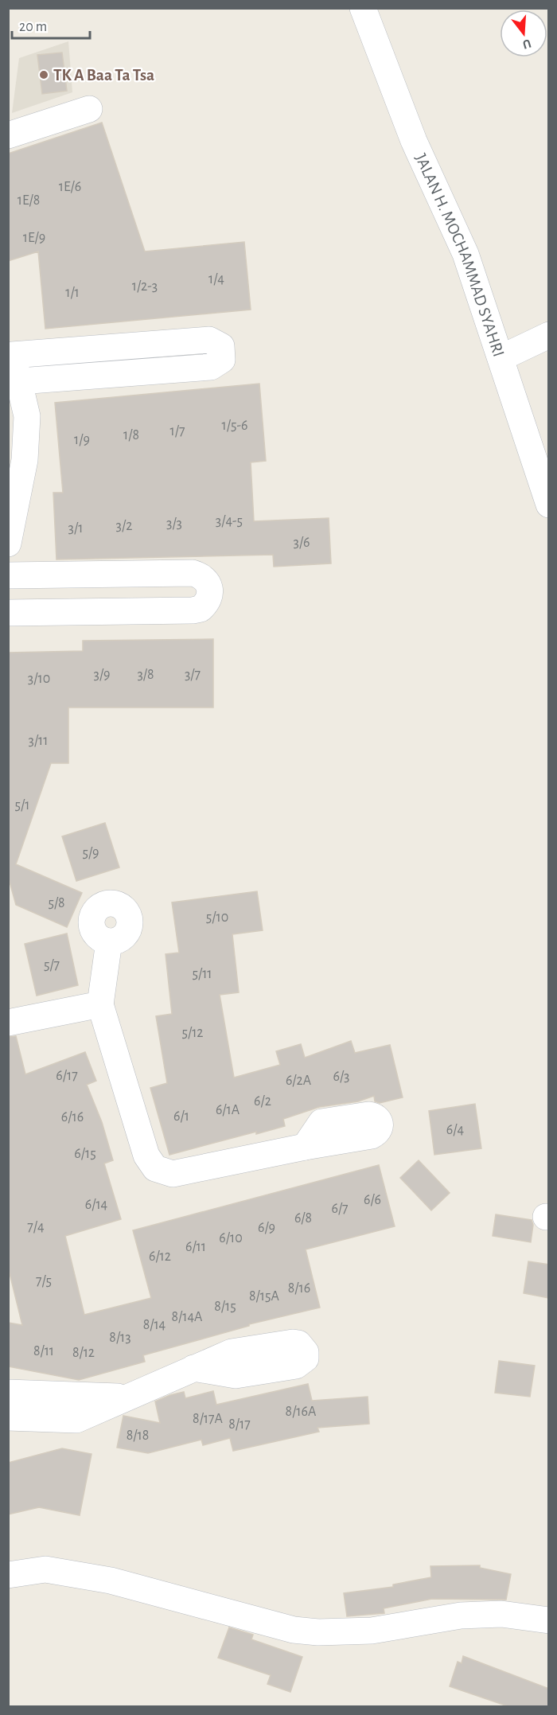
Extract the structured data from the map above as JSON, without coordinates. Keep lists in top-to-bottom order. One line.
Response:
{"streets":{"street":["JALAN H. MOCHAMMAD SYAHRI"]},"places":["TK A Baa Ta Tsa"],"house_numbers":["1E/6","1E/8","1E/9","1/4","1/2-3","1/1","1/5-6","1/7","1/8","1/9","3/4-5","3/3","3/2","3/1","3/6","3/9","3/8","3/7","3/10","3/11","5/1","5/9","5/8","5/10","5/7","5/11","5/12","6/17","6/3","6/2A","6/2","6/1A","6/1","6/16","6/4","6/15","6/6","6/14","6/7","6/8","7/4","6/9","6/10","6/11","6/12","7/5","8/16","8/15A","8/15","8/14A","8/14","8/13","8/11","8/12","8/16A","8/17A","8/17","8/18"],"scale_bar":"20 m","north":"bottom"}
